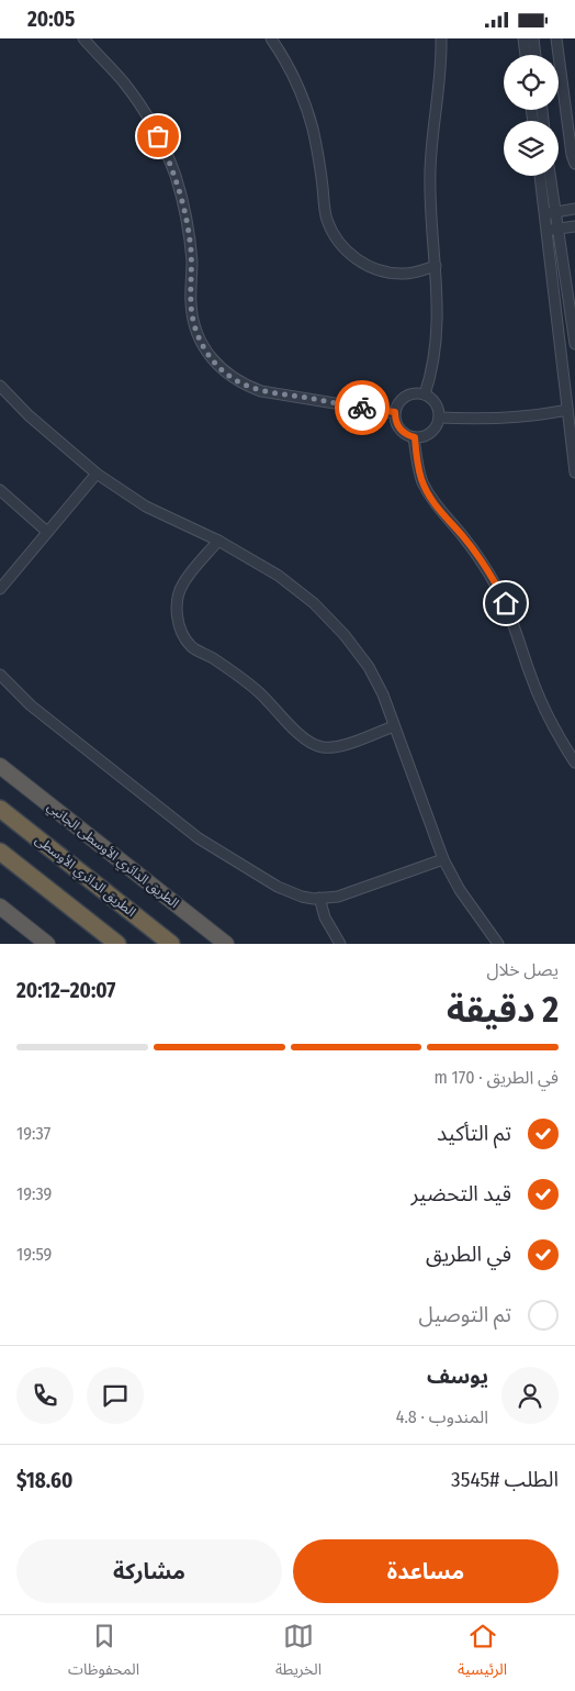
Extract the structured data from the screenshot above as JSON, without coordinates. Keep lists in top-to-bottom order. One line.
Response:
{"streets":{"highway":["الطريق الدائري الأوسطى الجانبي","الطريق الدائري الأوسطى"]},"page":{"status":"20:05","heading":["2 دقيقة","يصل خلال","20:07–20:12"],"panel":["يوسف","المندوب · 4.8","الطلب #3545","$18.60"],"bar":"في الطريق · 170 m","list":[["تم التأكيد","19:37"],["قيد التحضير","19:39"],["في الطريق","19:59"],"تم التوصيل"],"buttons":["مساعدة","مشاركة"],"tabs":["الرئيسية","الخريطة","المحفوظات"]}}
